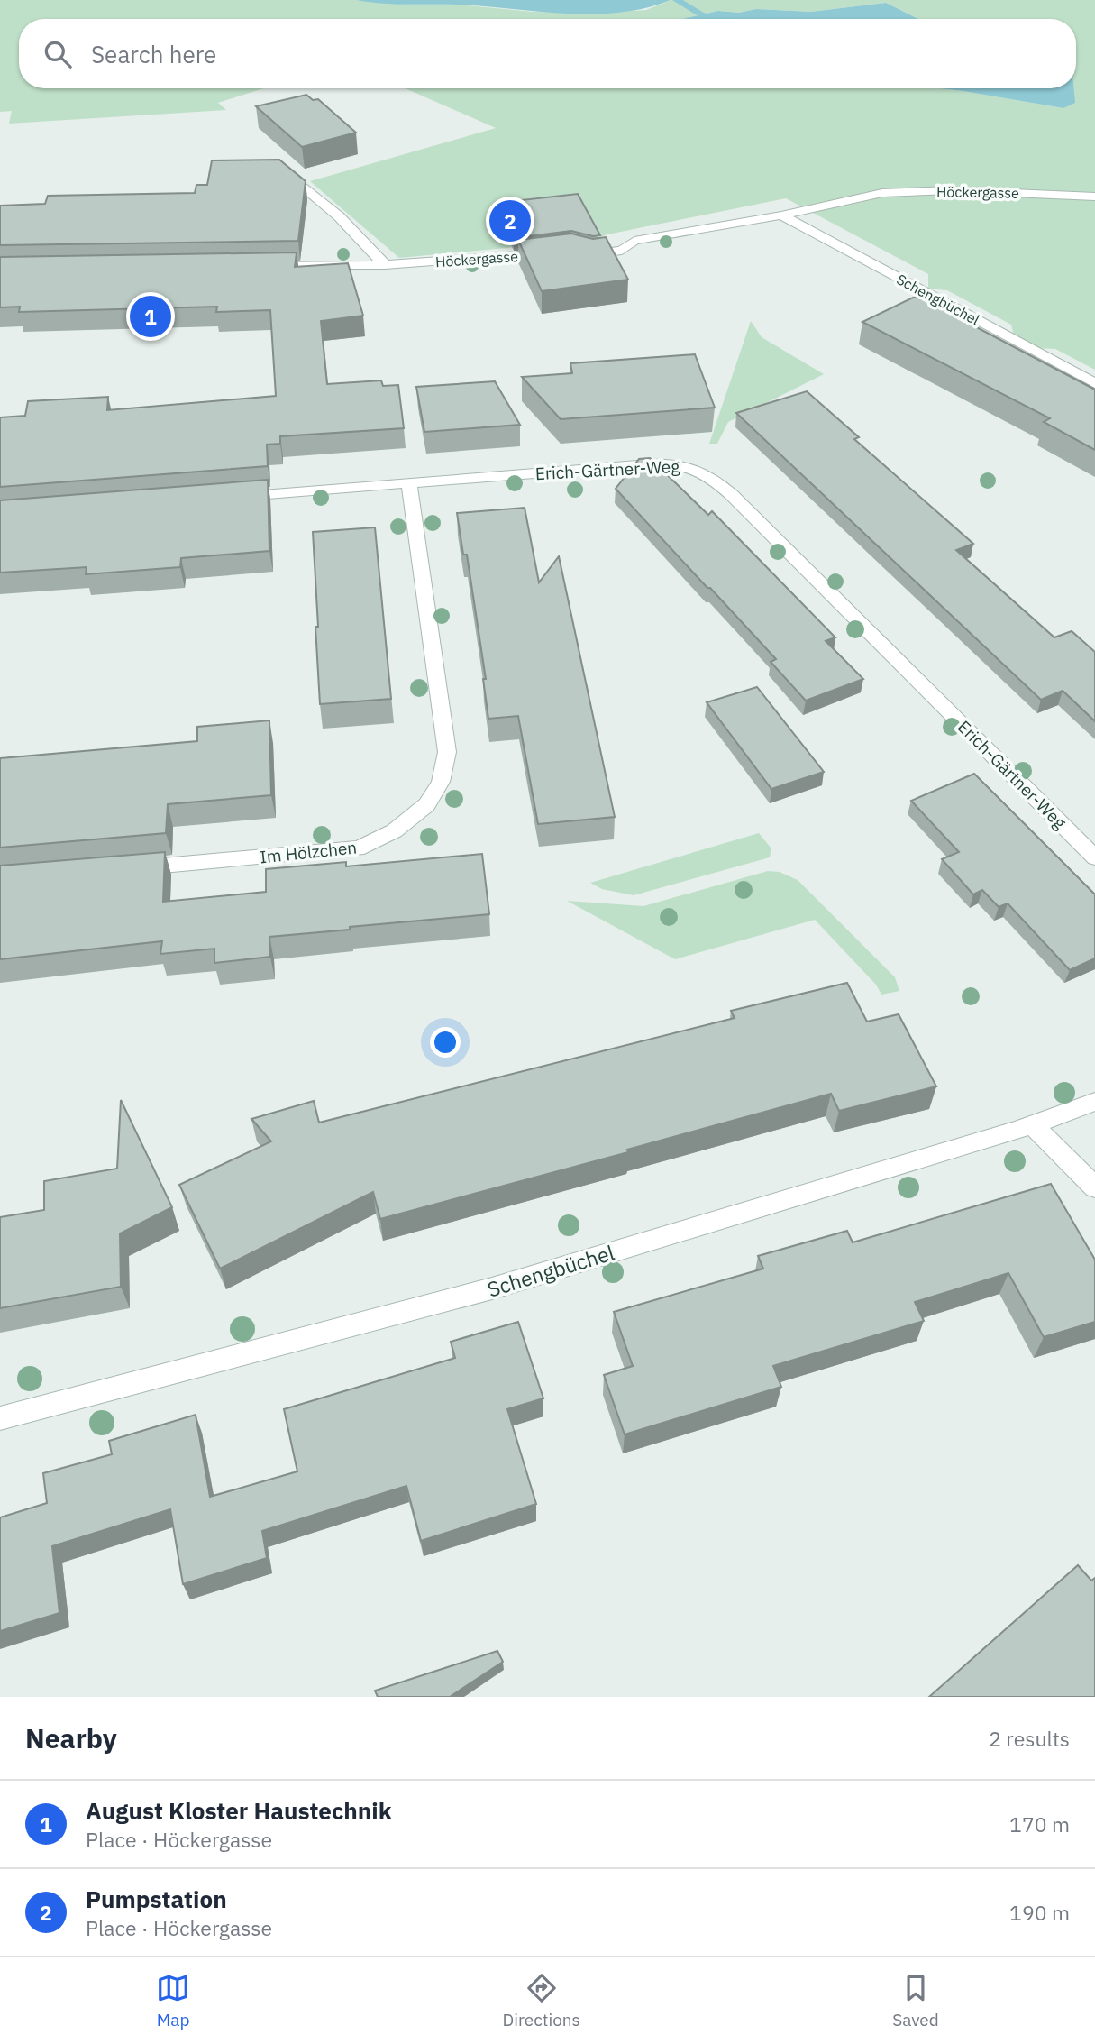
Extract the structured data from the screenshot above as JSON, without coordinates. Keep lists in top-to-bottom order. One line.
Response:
{"streets":{"street":["Höckergasse","Schengbüchel","Erich-Gärtner-Weg","Im Hölzchen"]},"crossings":[["Höckergasse","Schengbüchel"],["Erich-Gärtner-Weg","Im Hölzchen"]],"page":{"search":"Search here","pins":["2","1"],"heading":["Nearby","2 results"],"list":[{"mark":"1","name":"August Kloster Haustechnik","note":"Place · Höckergasse","value":"170 m"},{"mark":"2","name":"Pumpstation","note":"Place · Höckergasse","value":"190 m"}],"nav":["Map","Directions","Saved"]}}
